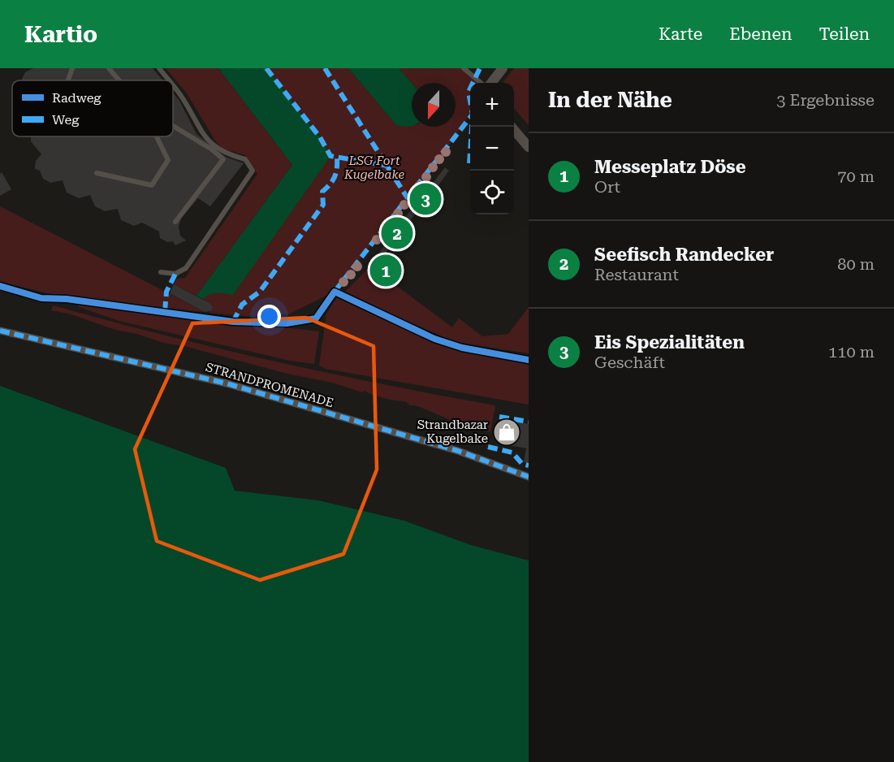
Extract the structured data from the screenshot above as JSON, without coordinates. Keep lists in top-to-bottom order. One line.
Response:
{"streets":{"street":["STRANDPROMENADE"]},"parks":["LSG Fort Kugelbake"],"places":{"shop":["Strandbazar Kugelbake"]},"legend":["Radweg","Weg"],"north":"bottom","page":{"header":"Kartio","nav":["Karte","Ebenen","Teilen"],"heading":["In der Nähe","3 Ergebnisse"],"map_buttons":["+","−"],"list":[{"mark":"1","name":"Messeplatz Döse","note":"Ort","value":"70 m"},{"mark":"2","name":"Seefisch Randecker","note":"Restaurant","value":"80 m"},{"mark":"3","name":"Eis Spezialitäten","note":"Geschäft","value":"110 m"}],"pins":["3","2","1"]}}
